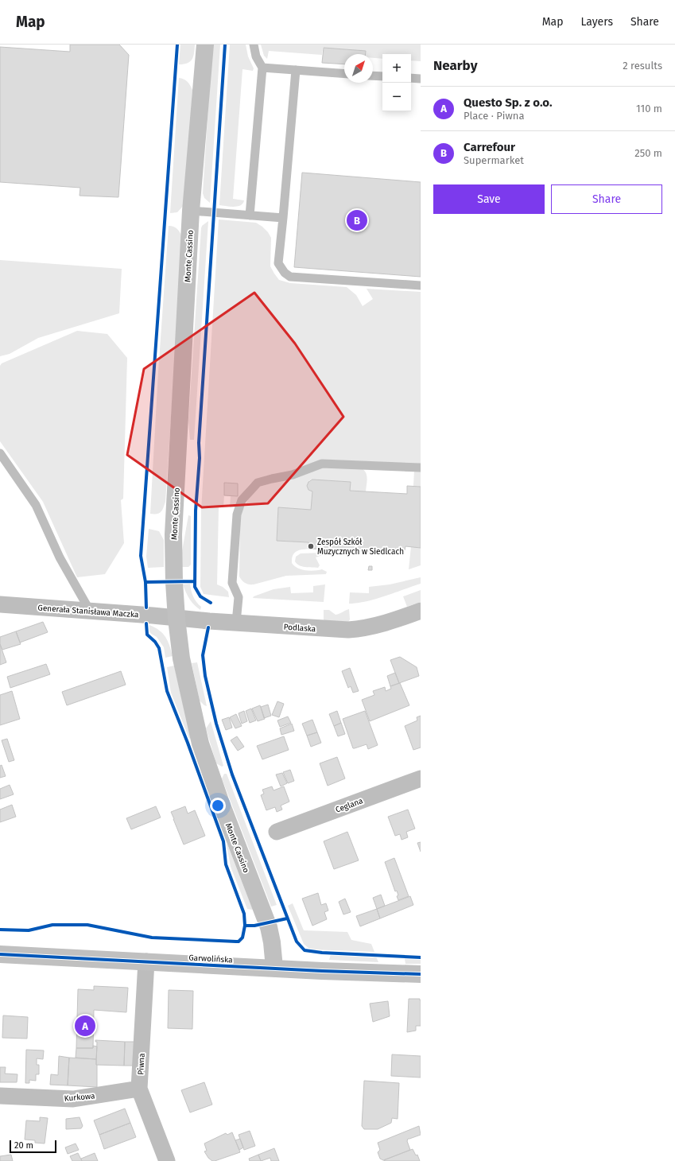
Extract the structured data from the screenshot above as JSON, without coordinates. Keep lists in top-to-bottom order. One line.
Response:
{"streets":{"main road":["Monte Cassino","Garwolińska"],"street":["Generała Stanisława Maczka","Podlaska","Ceglana","Piwna","Kurkowa"]},"crossings":[["Monte Cassino","Generała Stanisława Maczka"],["Monte Cassino","Podlaska"],["Monte Cassino","Garwolińska"],["Generała Stanisława Maczka","Podlaska"],["Garwolińska","Piwna"],["Piwna","Kurkowa"]],"places":["Zespół Szkół Muzycznych w Siedlcach"],"scale_bar":"20 m","north":"top right","page":{"header":"Map","nav":["Map","Layers","Share"],"heading":["Nearby","2 results"],"map_buttons":["+","−"],"list":[{"mark":"A","name":"Questo Sp. z o.o.","note":"Place · Piwna","value":"110 m"},{"mark":"B","name":"Carrefour","note":"Supermarket","value":"250 m"}],"buttons":["Save","Share"],"pins":["B","A"],"scale":"20 m"}}
